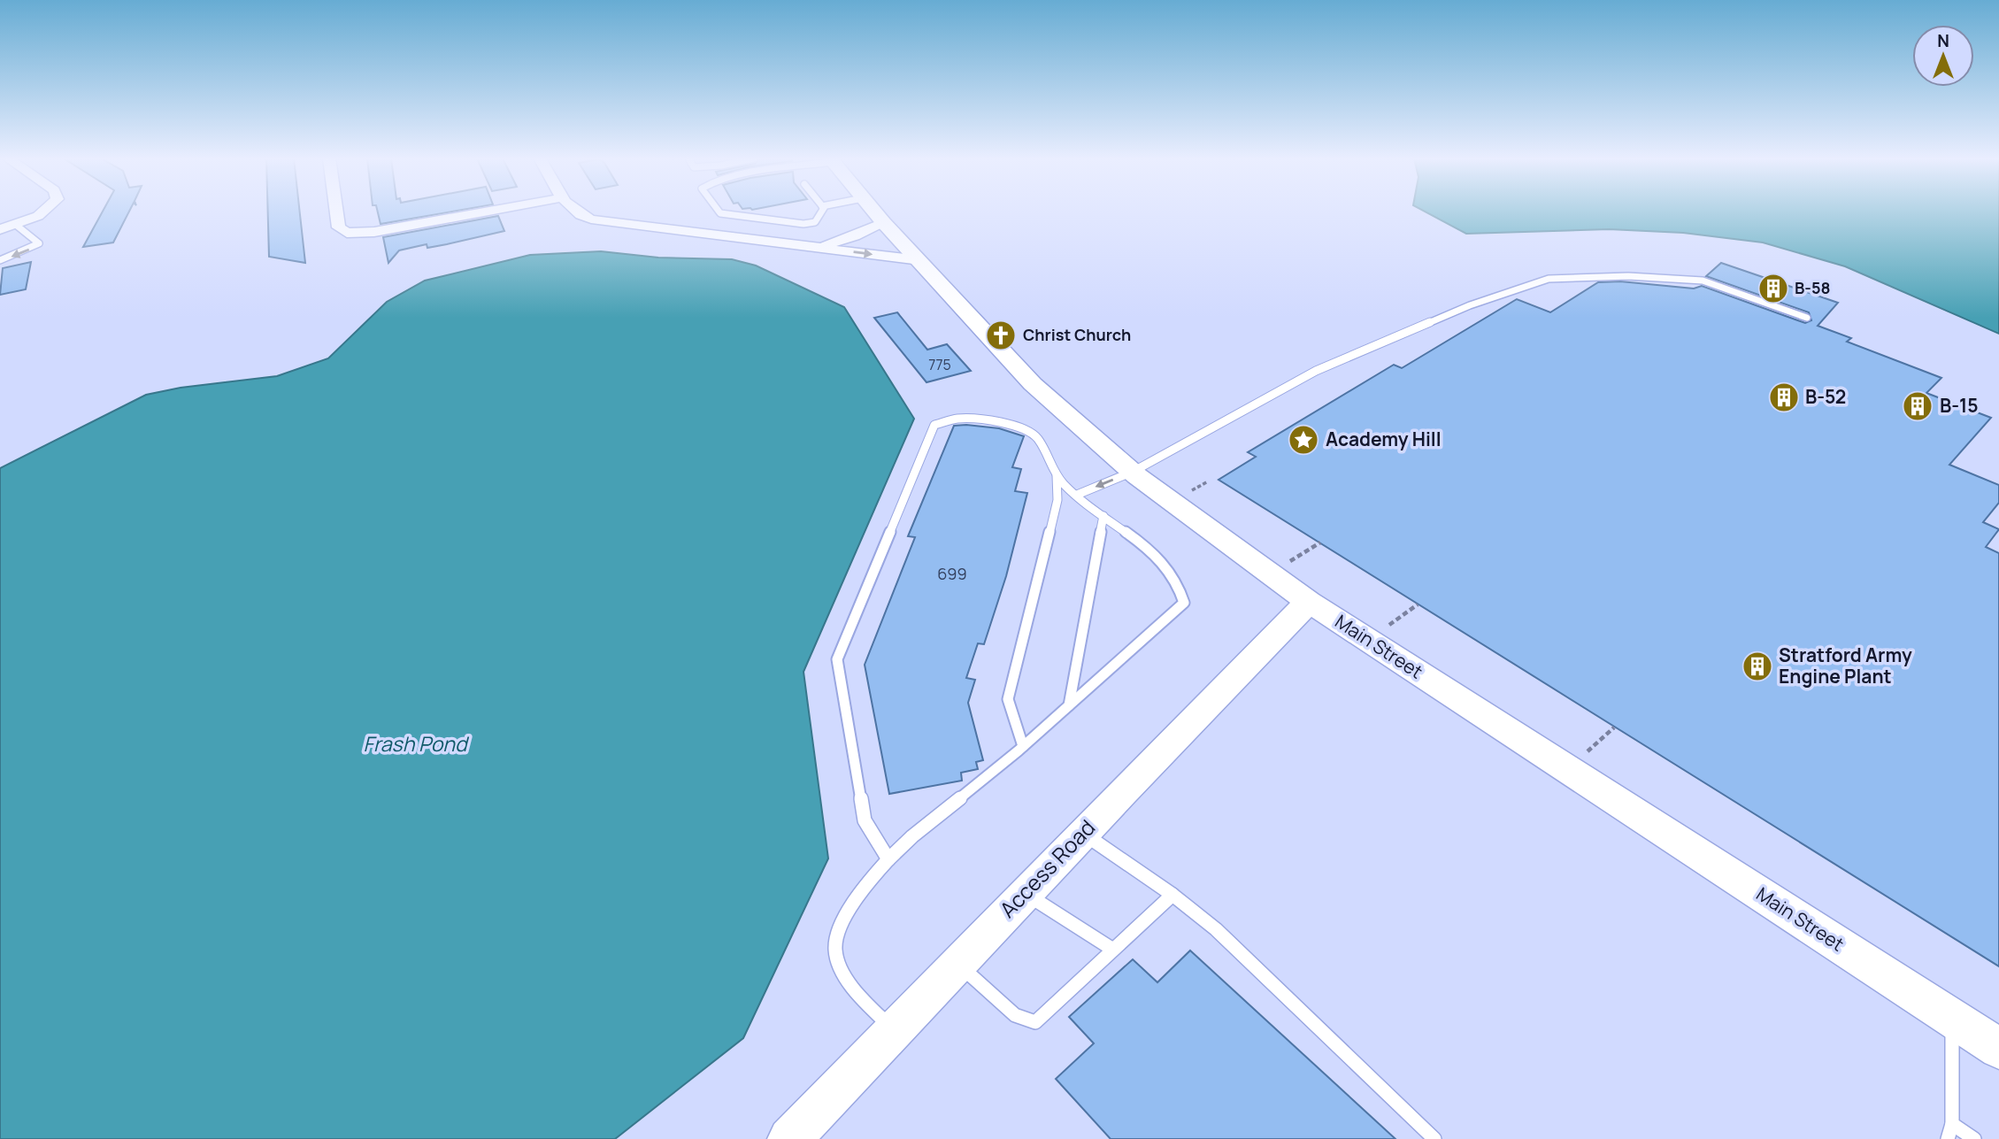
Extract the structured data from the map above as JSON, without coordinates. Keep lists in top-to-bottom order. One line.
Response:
{"streets":{"main road":["Main Street","Access Road"]},"crossings":[["Main Street","Access Road"]],"water":["Frash Pond"],"places":{"building":["B-58","B-52","B-15","Stratford Army Engine Plant"],"church":["Christ Church"],"place":["Academy Hill"]},"house_numbers":["775","699"],"north":"top"}
